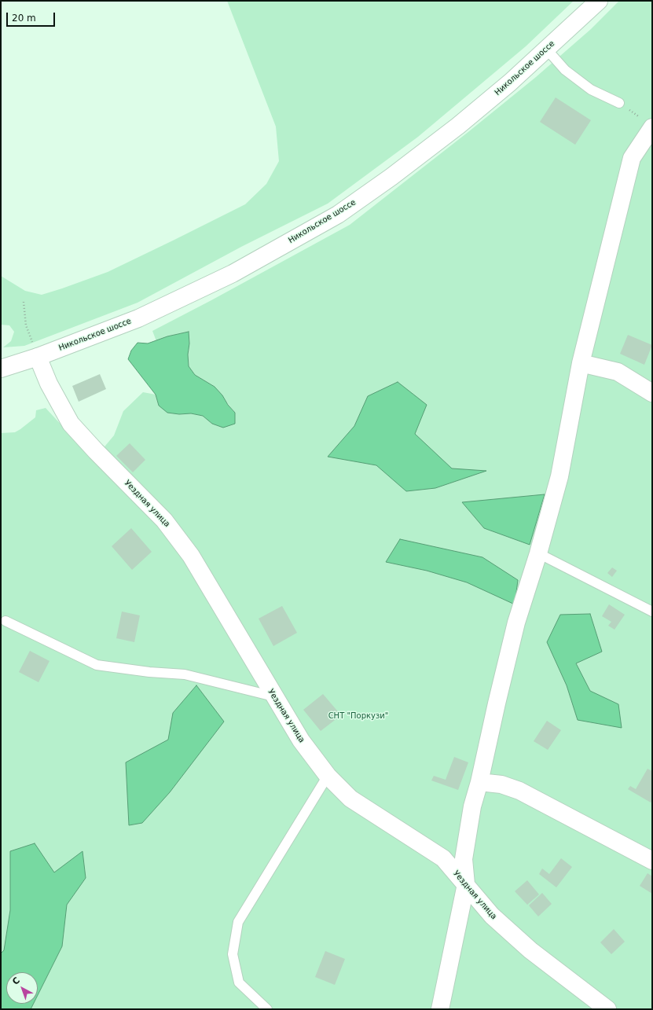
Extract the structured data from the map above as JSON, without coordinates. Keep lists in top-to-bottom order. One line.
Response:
{"streets":{"street":["Никольское шоссе","Уездная улица"]},"crossings":[["Никольское шоссе","Уездная улица"]],"parks":["СНТ \"Поркузи\""],"scale_bar":"20 m","north":"top left"}
